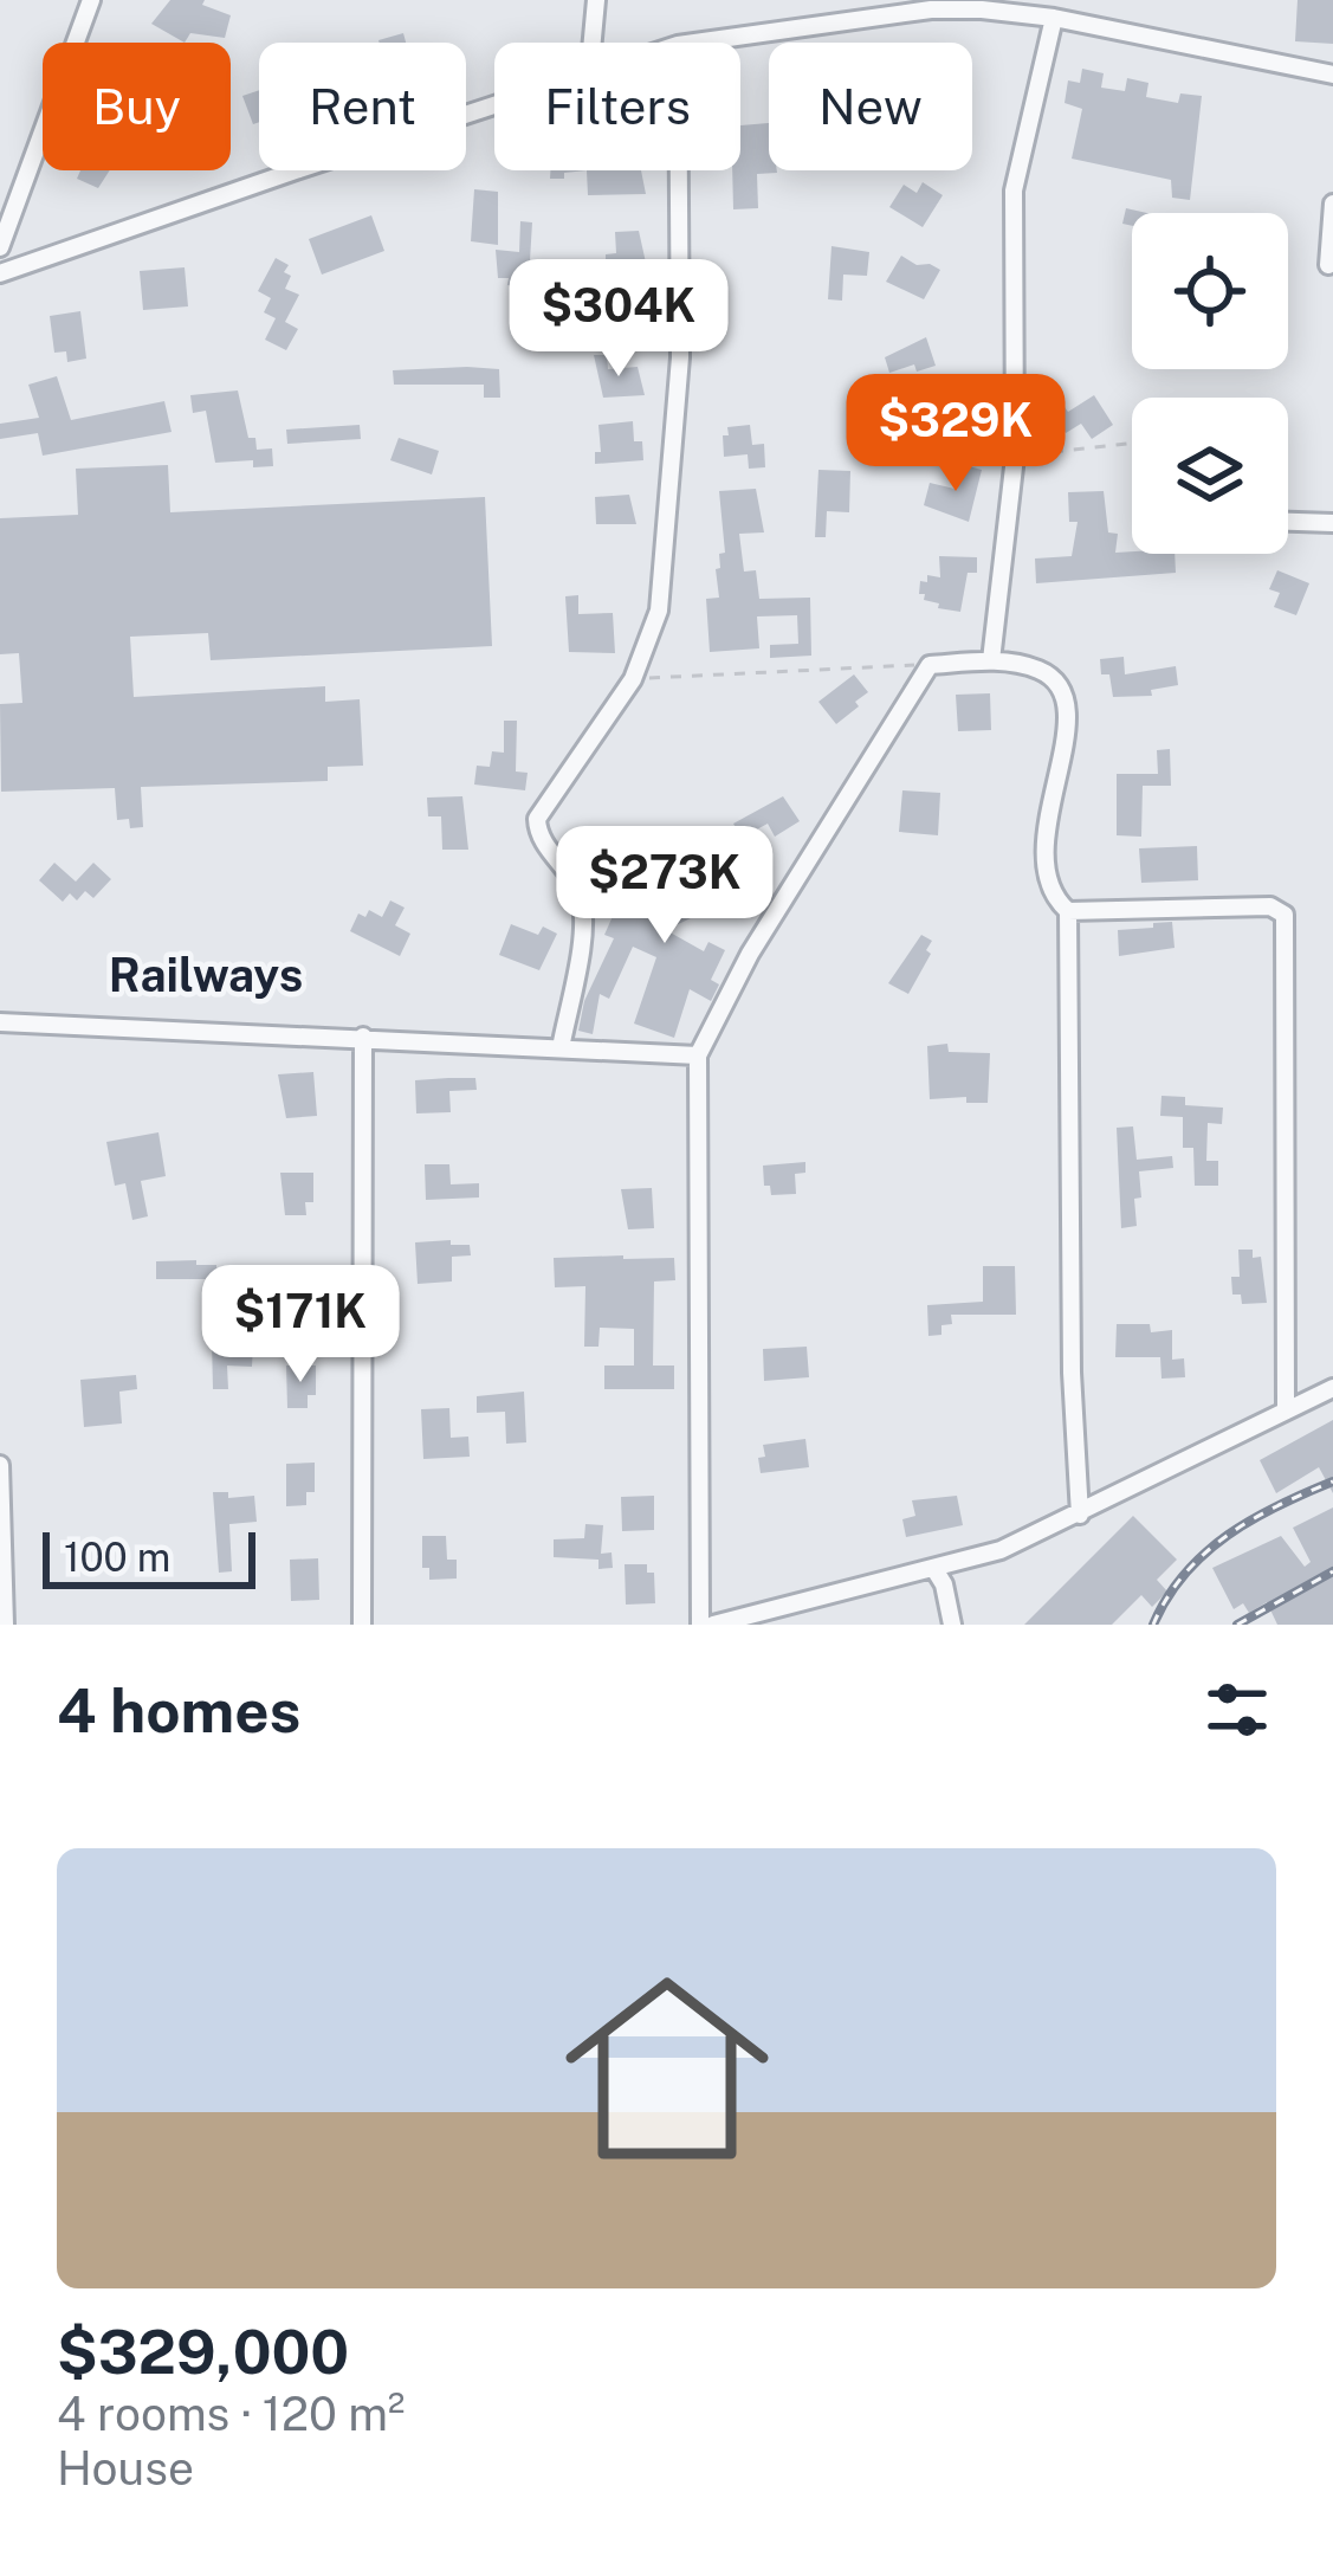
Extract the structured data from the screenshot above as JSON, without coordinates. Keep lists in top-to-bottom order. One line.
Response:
{"districts":["Railways"],"scale_bar":"100 m","page":{"chip":["Buy","Rent","Filters","New"],"price":["$304K","$329K","$273K","$171K"],"scale":"100 m","heading":"4 homes","list":[{"name":"$329,000","note":"4 rooms · 120 m² · House"}]}}
